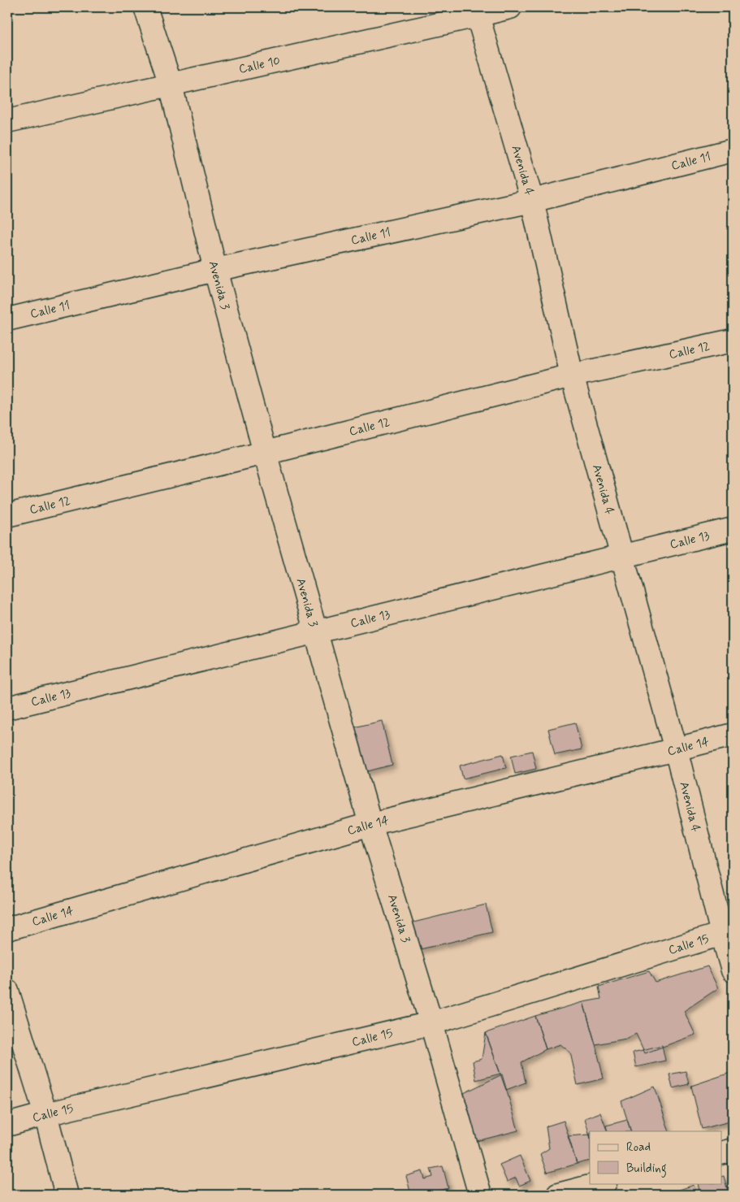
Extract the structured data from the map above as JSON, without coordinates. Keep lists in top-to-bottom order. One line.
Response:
{"streets":{"street":["Calle 10","Calle 11","Avenida 4","Avenida 3","Calle 12","Calle 13","Calle 14","Calle 15"]},"crossings":[["Calle 10","Avenida 4"],["Calle 10","Avenida 3"],["Calle 11","Avenida 4"],["Calle 11","Avenida 3"],["Avenida 4","Calle 12"],["Avenida 4","Calle 13"],["Avenida 4","Calle 14"],["Avenida 4","Calle 15"],["Avenida 3","Calle 12"],["Avenida 3","Calle 13"],["Avenida 3","Calle 14"],["Avenida 3","Calle 15"]],"legend":["Road","Building"]}
